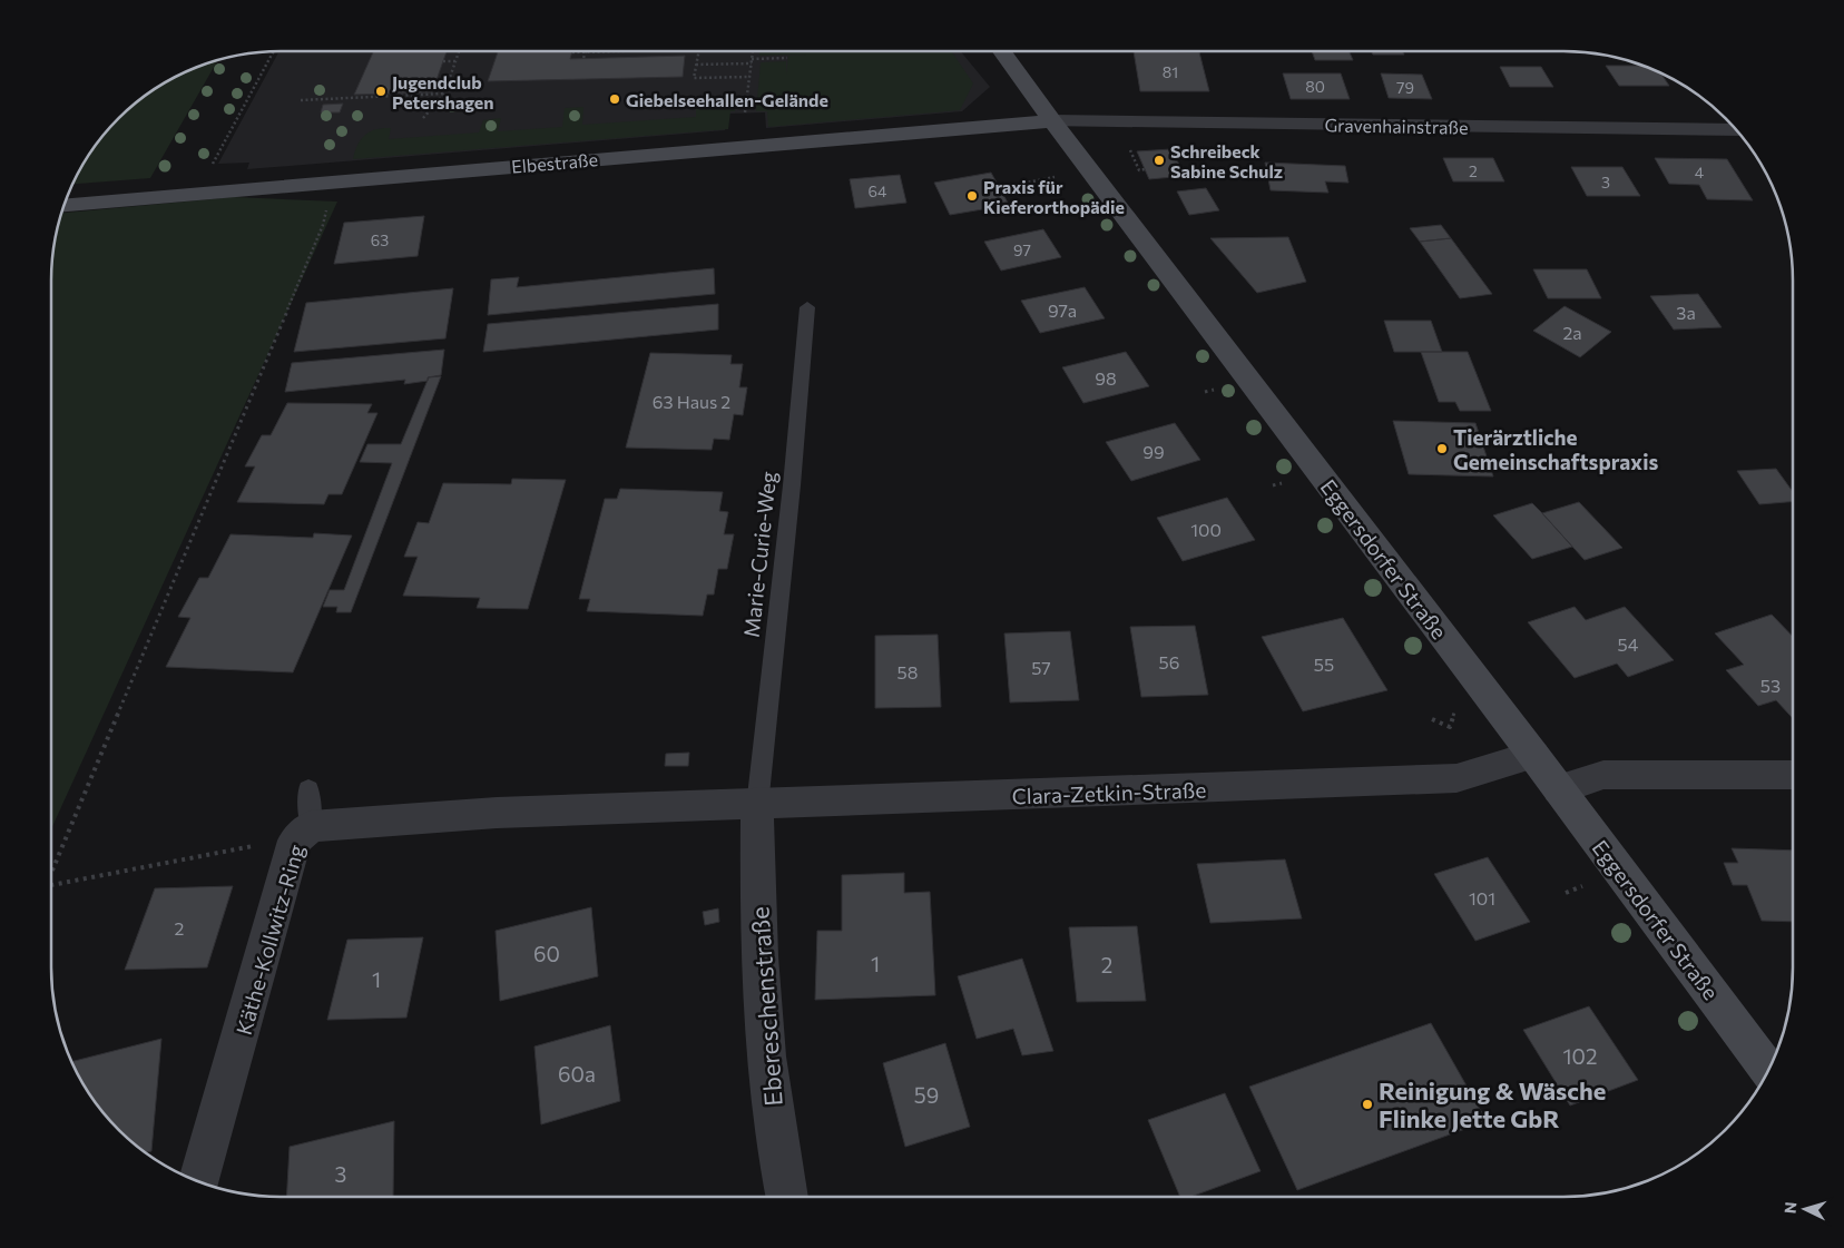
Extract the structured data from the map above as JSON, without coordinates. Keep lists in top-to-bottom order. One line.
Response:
{"streets":{"street":["Gravenhainstraße","Elbestraße","Eggersdorfer Straße","Clara-Zetkin-Straße","Käthe-Kollwitz-Ring","Ebereschenstraße"],"lane":["Marie-Curie-Weg"]},"crossings":[["Gravenhainstraße","Elbestraße"],["Gravenhainstraße","Eggersdorfer Straße"],["Elbestraße","Eggersdorfer Straße"],["Marie-Curie-Weg","Clara-Zetkin-Straße"],["Marie-Curie-Weg","Ebereschenstraße"],["Eggersdorfer Straße","Clara-Zetkin-Straße"],["Clara-Zetkin-Straße","Käthe-Kollwitz-Ring"],["Clara-Zetkin-Straße","Ebereschenstraße"]],"places":["Jugendclub Petershagen","Giebelseehallen-Gelände","Schreibeck Sabine Schulz","Praxis für Kieferorthopädie","Tierärztliche Gemeinschaftspraxis","Reinigung & Wäsche Flinke Jette GbR"],"house_numbers":["81","80","79","2","4","3","64","63","97","97a","3a","2a","98","63 Haus 2","99","100","54","56","55","57","58","53","101","2","60","1","2","1","102","60a","59","3"],"north":"left"}
